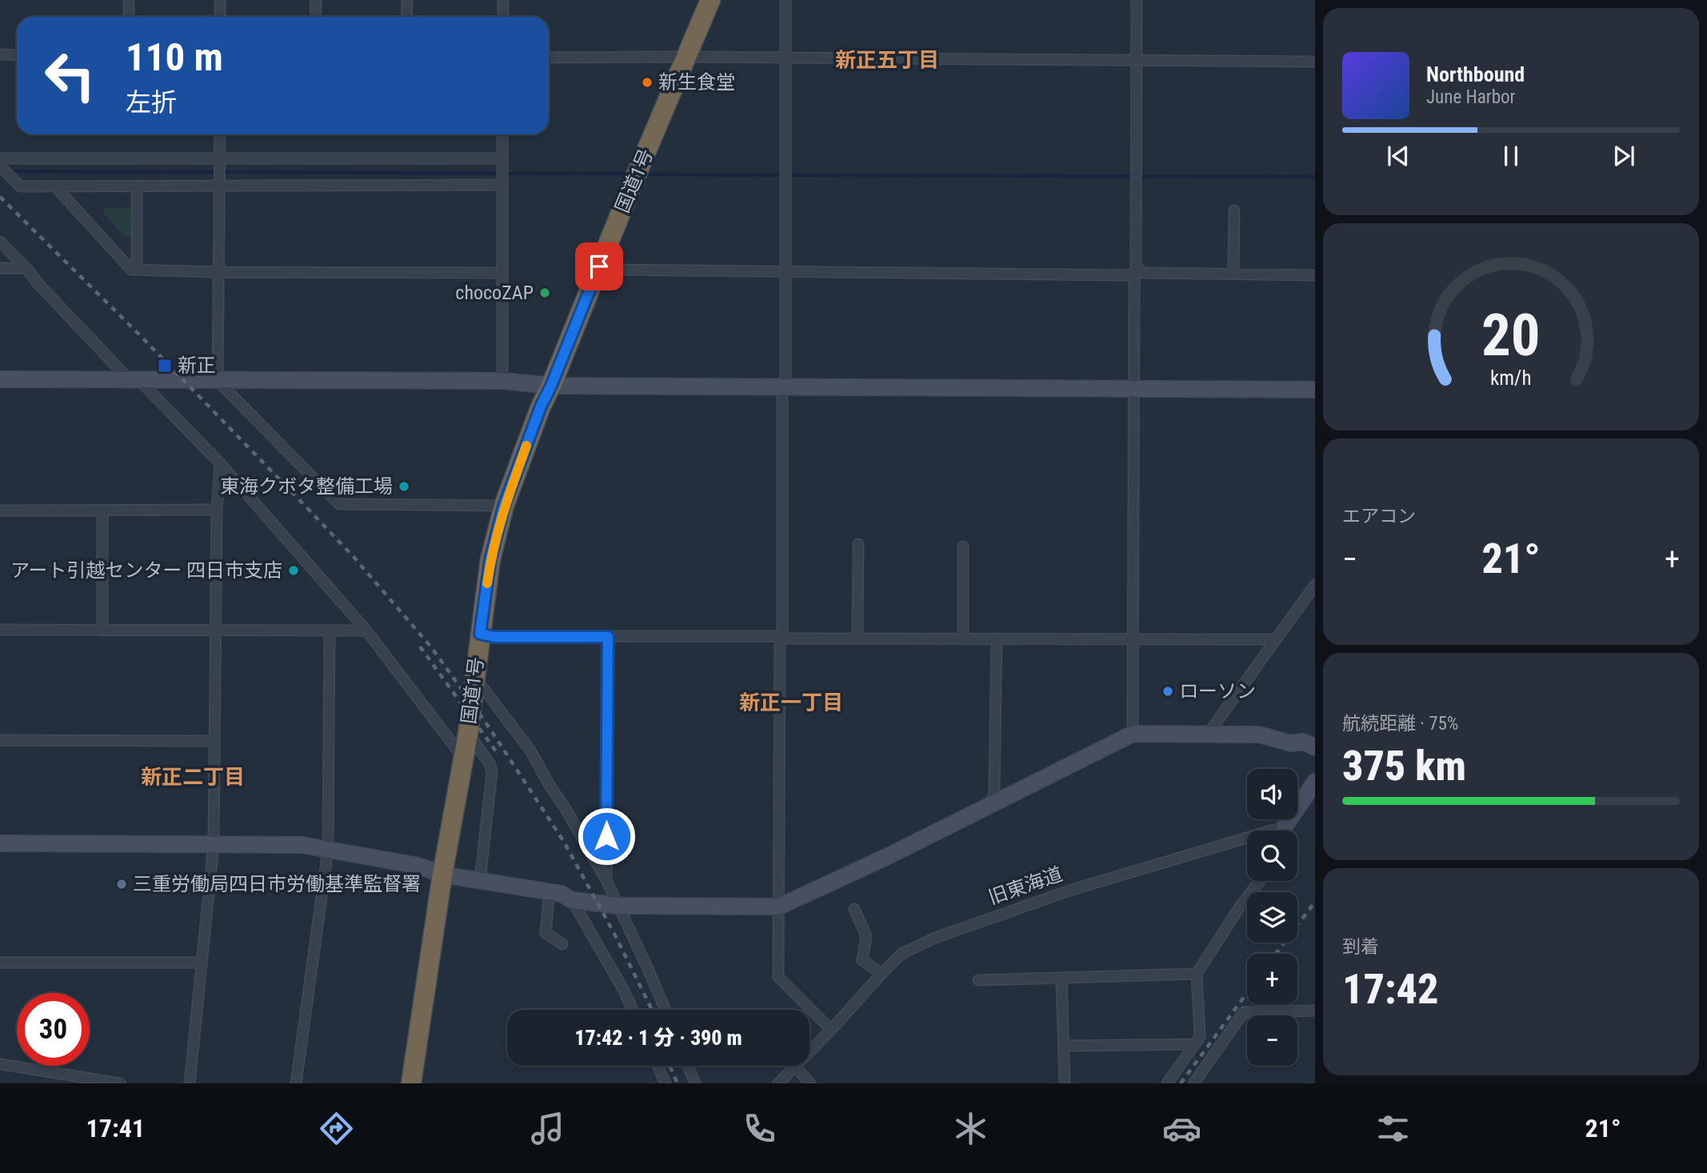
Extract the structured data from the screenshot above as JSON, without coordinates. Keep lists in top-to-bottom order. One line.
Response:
{"streets":{"highway":["国道1号"],"street":["旧東海道"]},"districts":["新正五丁目","新正一丁目","新正二丁目"],"places":{"other":["新生食堂","chocoZAP","東海クボタ整備工場","アート引越センター 四日市支店","ローソン","三重労働局四日市労働基準監督署"],"transit":["新正"]},"page":{"turn":["110 m","左折"],"song":["Northbound","June Harbor"],"tile":["エアコン",["航続距離 · 75%","375 km"],["到着","17:42"]],"heat":["−","21°","+"],"map_buttons":["+","−"],"limit":"30","trip":"17:42 · 1 分 · 390 m","tabs":["17:41","21°"],"gauge":["20","km/h"]}}
